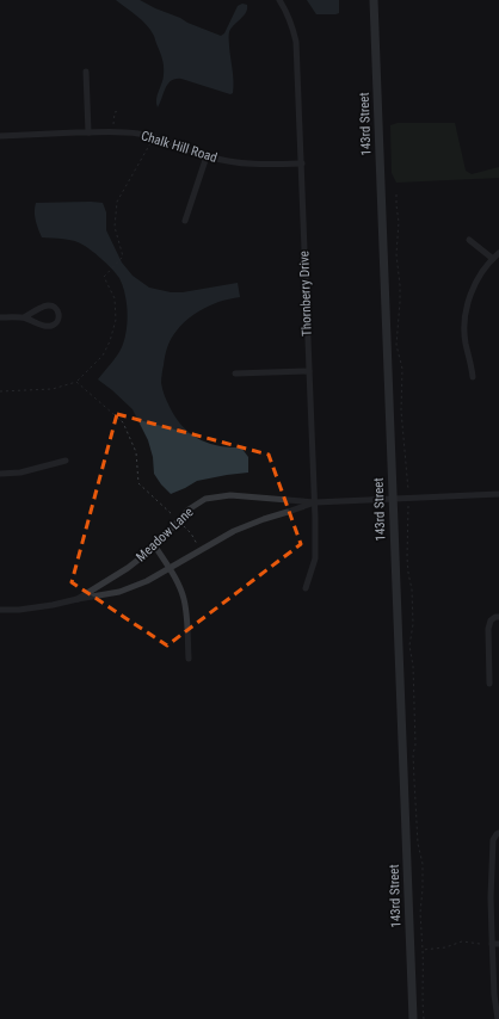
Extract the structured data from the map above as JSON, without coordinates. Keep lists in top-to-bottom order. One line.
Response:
{"streets":{"street":["143rd Street","Chalk Hill Road","Thornberry Drive","Meadow Lane"]},"crossings":[["143rd Street","Meadow Lane"],["Chalk Hill Road","Thornberry Drive"],["Thornberry Drive","Meadow Lane"]]}
